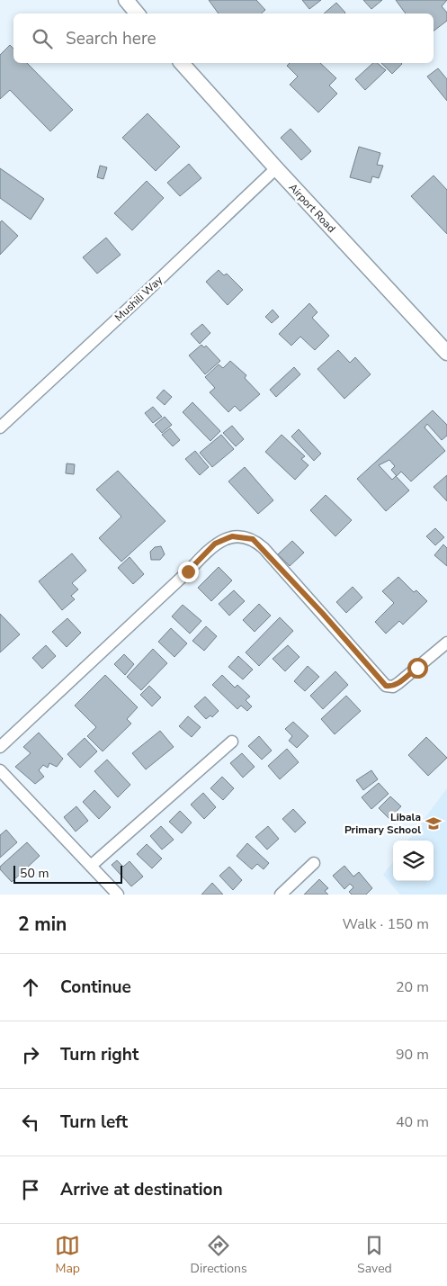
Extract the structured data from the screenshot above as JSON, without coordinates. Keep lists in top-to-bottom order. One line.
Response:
{"streets":{"street":["Airport Road","Mushili Way"]},"crossings":[["Airport Road","Mushili Way"]],"places":{"school or university":["Libala Primary School"]},"scale_bar":"50 m","page":{"search":"Search here","scale":"50 m","heading":["2 min","Walk · 150 m"],"list":[["Continue","20 m"],["Turn right","90 m"],["Turn left","40 m"],"Arrive at destination"],"nav":["Map","Directions","Saved"]}}
